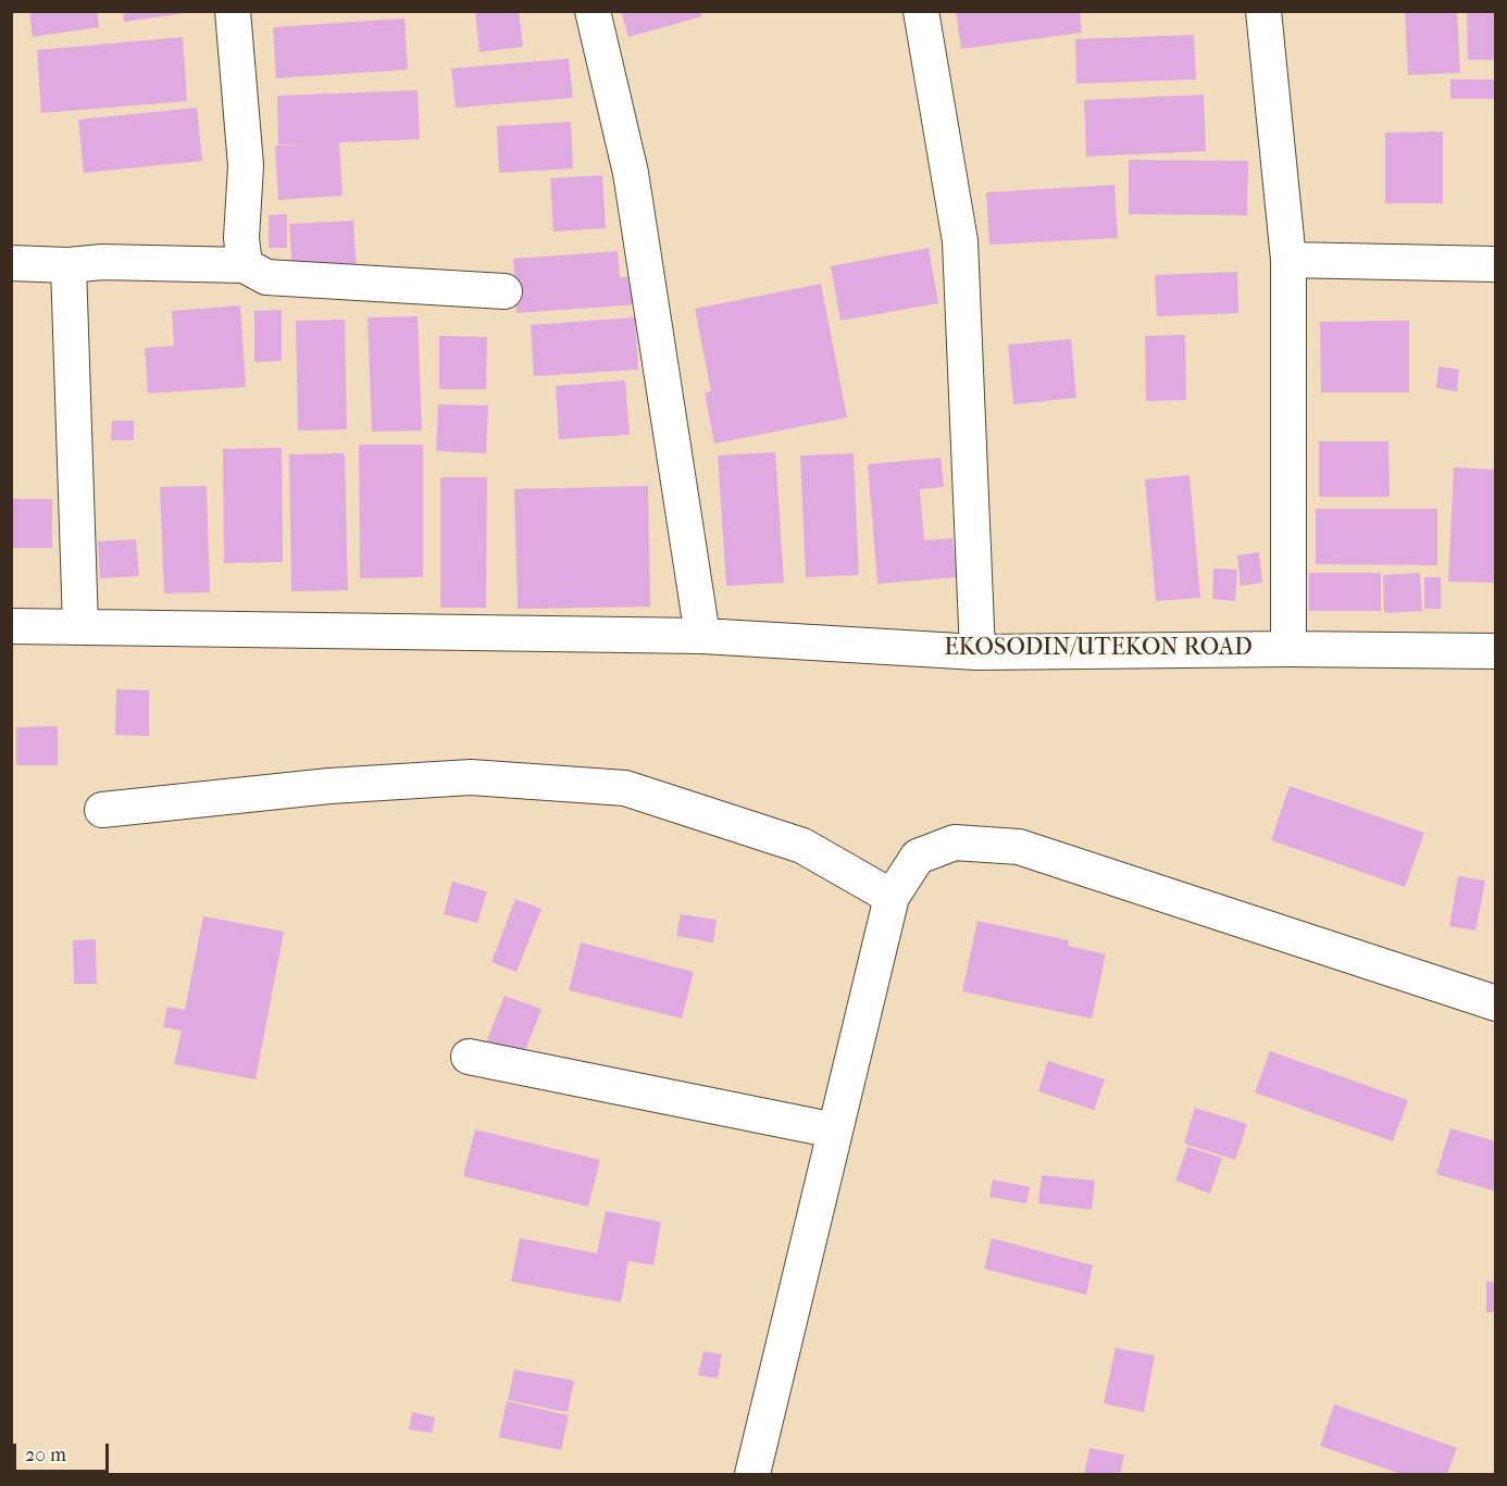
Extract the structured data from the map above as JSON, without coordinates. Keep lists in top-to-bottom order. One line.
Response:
{"streets":{"street":["EKOSODIN/UTEKON ROAD"]},"scale_bar":"20 m"}
